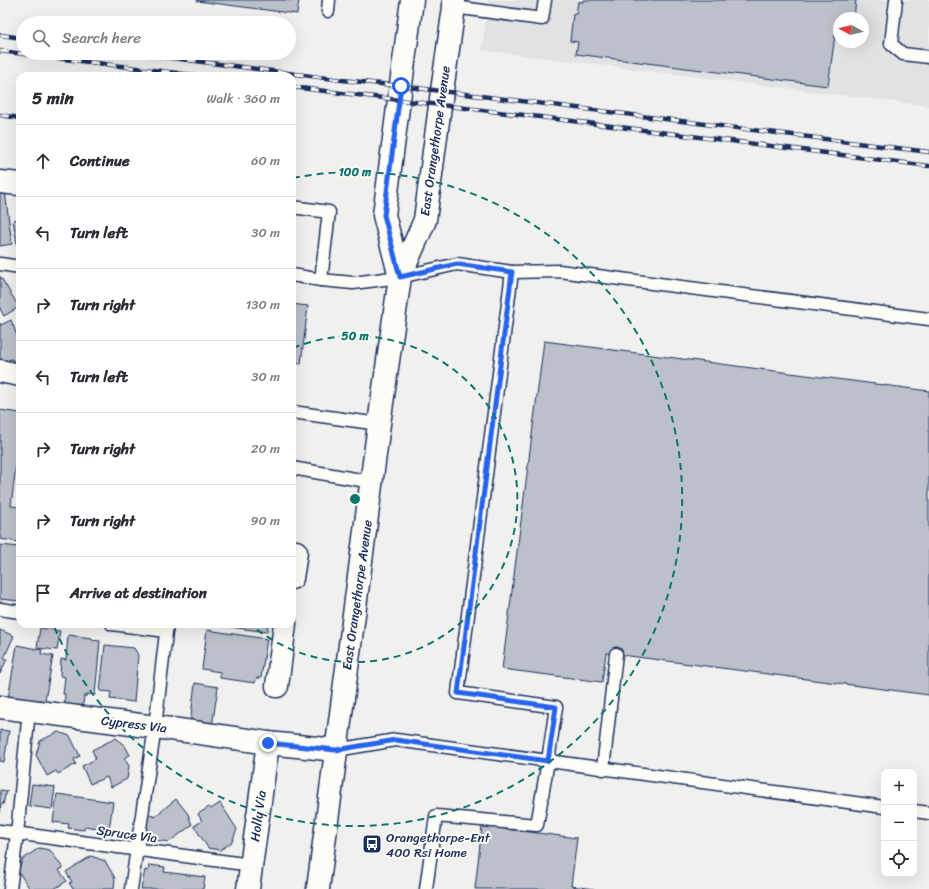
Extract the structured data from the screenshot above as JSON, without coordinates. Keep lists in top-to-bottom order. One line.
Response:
{"streets":{"main road":["East Orangethorpe Avenue","Cypress Via","Holly Via"],"lane":["Spruce Via"]},"crossings":[["East Orangethorpe Avenue","Cypress Via"],["Cypress Via","Holly Via"],["Holly Via","Spruce Via"]],"places":{"bus stop":["Orangethorpe-Ent 400 Rsi Home"]},"north":"left","page":{"search":"Search here","heading":["5 min","Walk · 360 m"],"list":[["Continue","60 m"],["Turn left","30 m"],["Turn right","130 m"],["Turn left","30 m"],["Turn right","20 m"],["Turn right","90 m"],"Arrive at destination"],"map_buttons":["+","−"]},"rings":["100 m","50 m"]}
